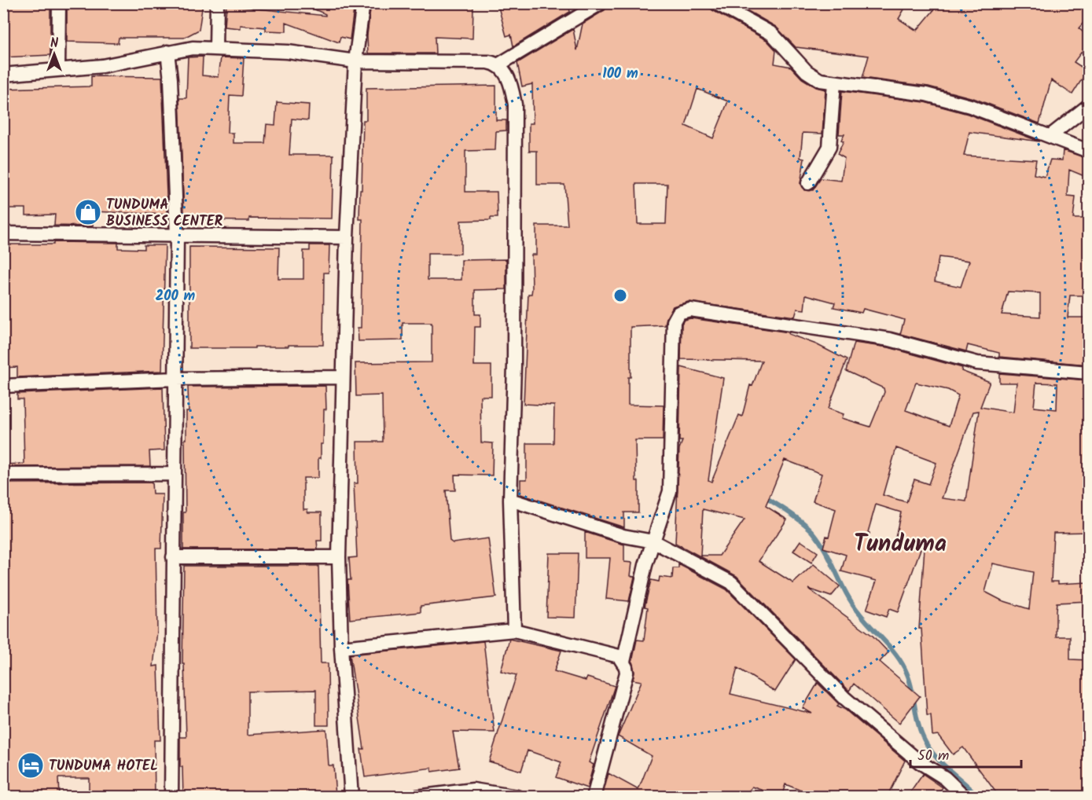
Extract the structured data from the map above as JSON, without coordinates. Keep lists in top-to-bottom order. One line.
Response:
{"districts":["Tunduma"],"places":{"shop":["TUNDUMA BUSINESS CENTER"],"hotel":["TUNDUMA HOTEL"]},"scale_bar":"50 m","north":"top","rings":["100 m","200 m"]}
